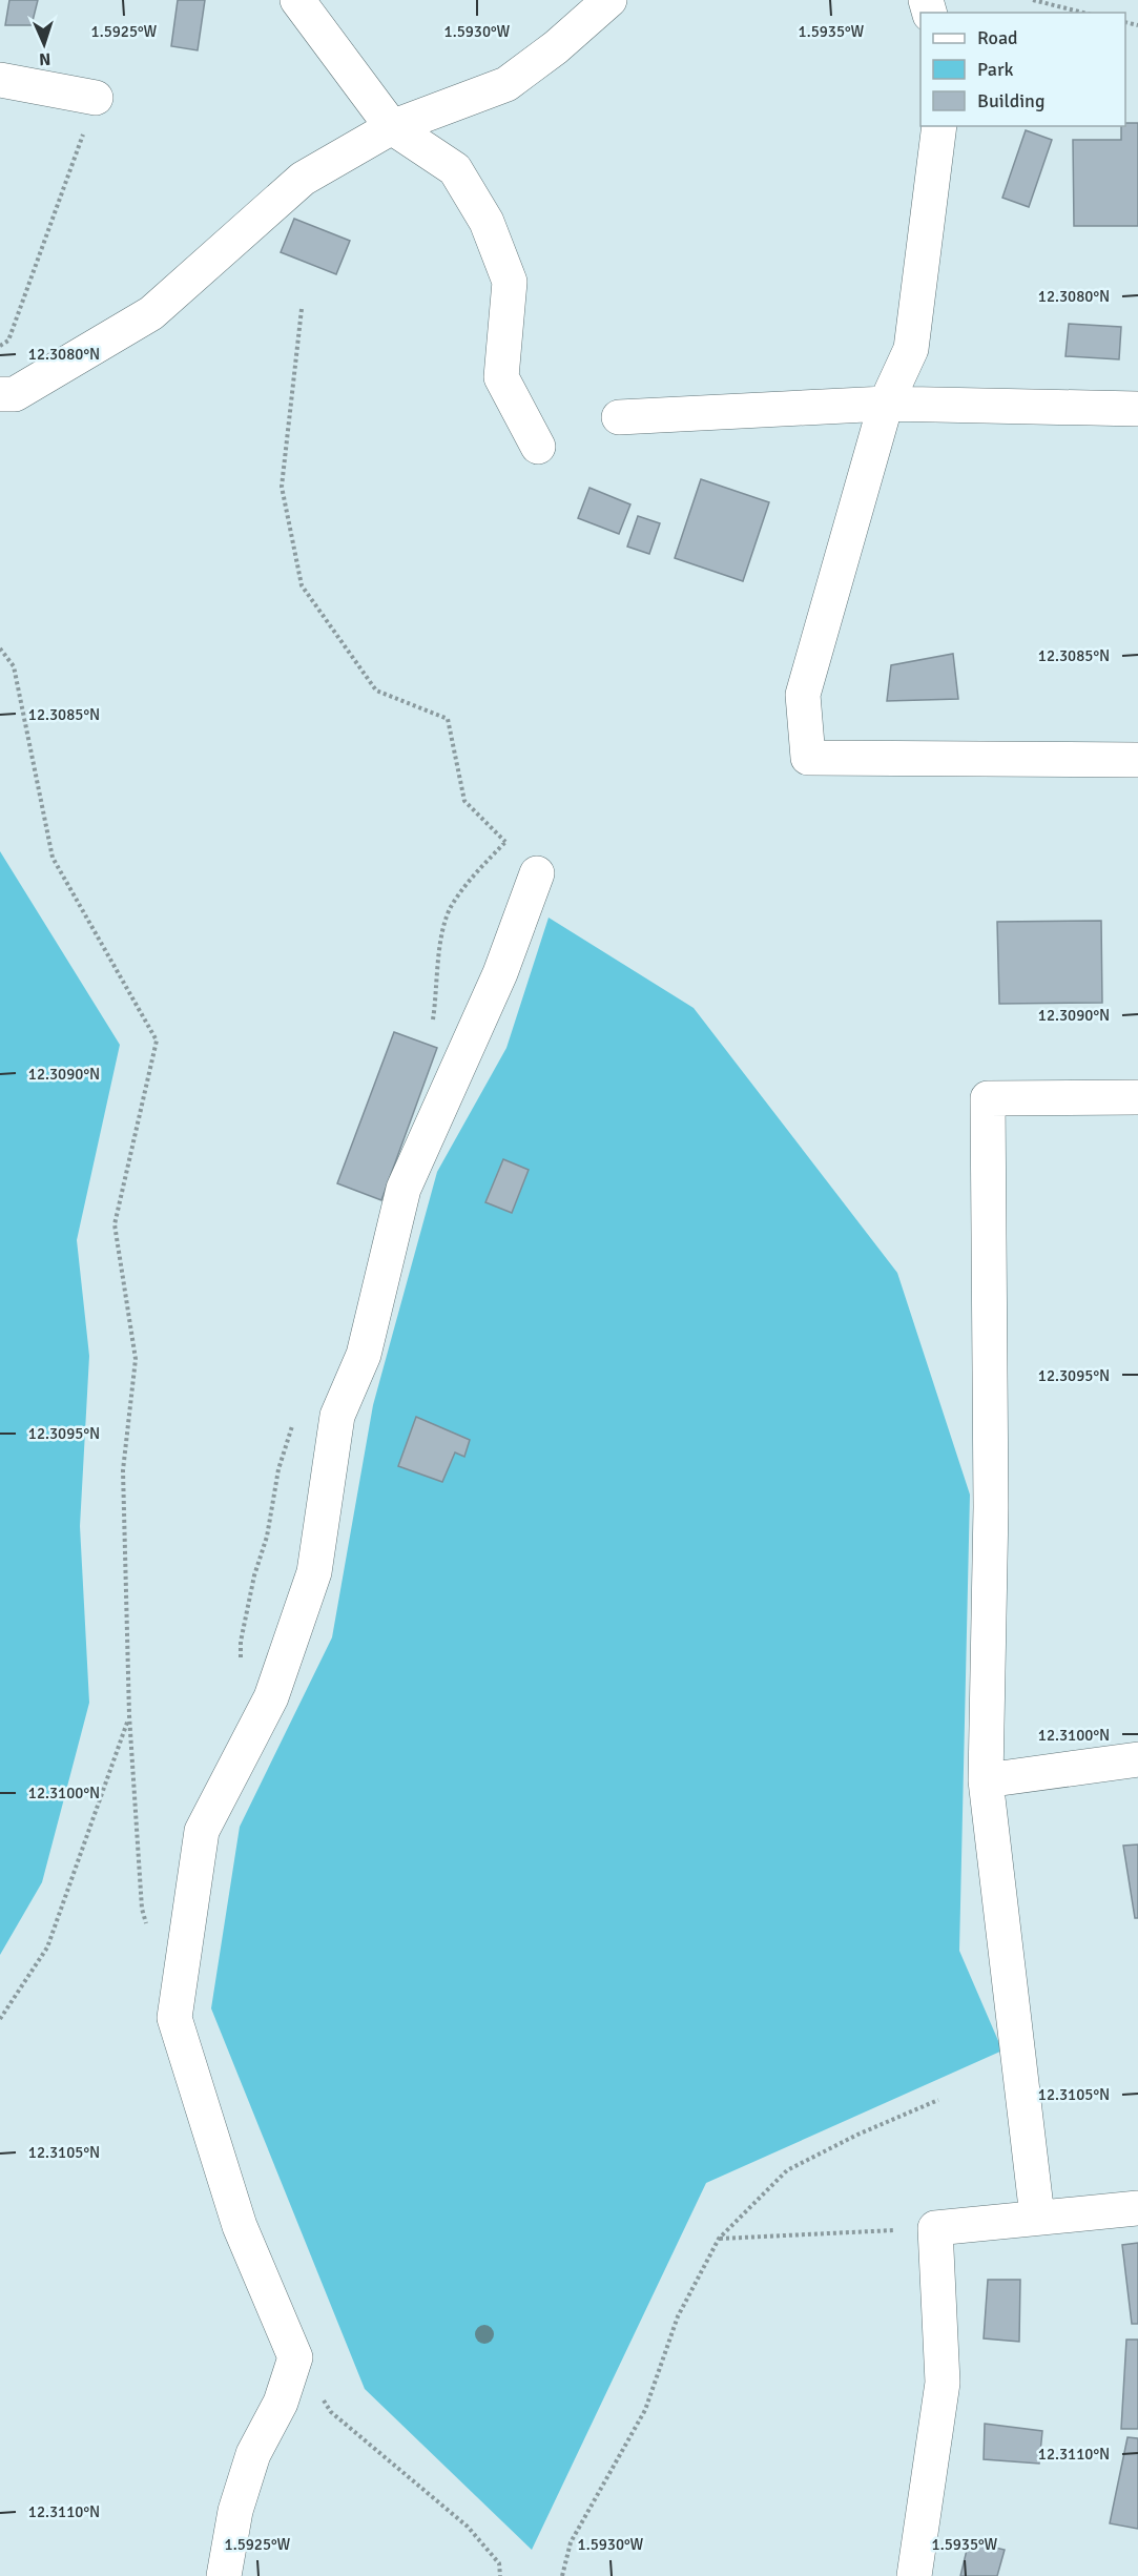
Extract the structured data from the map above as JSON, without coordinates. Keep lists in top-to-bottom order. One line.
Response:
{"legend":["Road","Park","Building"],"north":"bottom","coordinates":["1.5925°W","1.5930°W","1.5935°W","12.3080°N","12.3085°N","12.3090°N","12.3095°N","12.3100°N","12.3105°N","12.3110°N"]}
